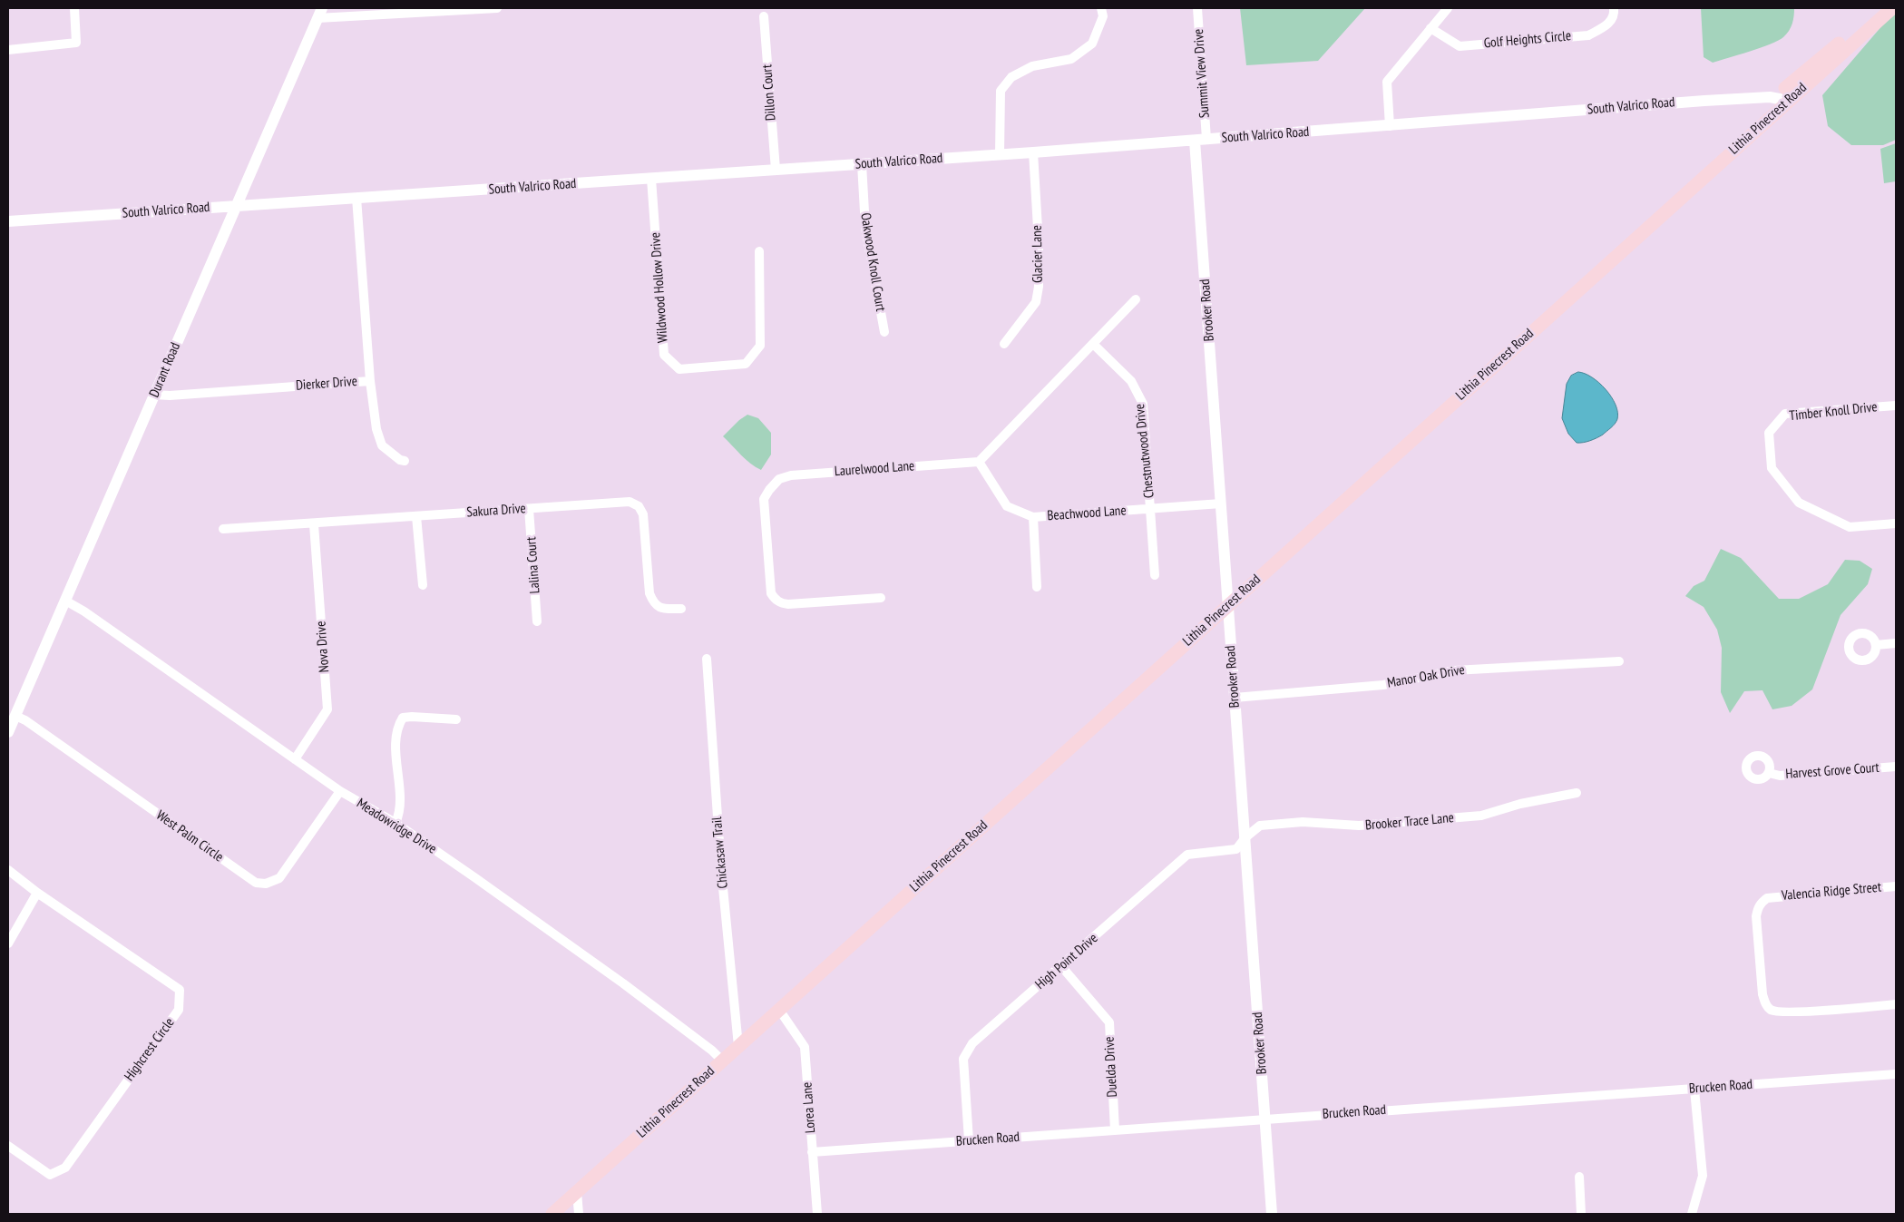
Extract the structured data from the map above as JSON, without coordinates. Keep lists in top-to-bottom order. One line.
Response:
{"streets":{"main road":["Lithia Pinecrest Road"],"street":["Golf Heights Circle","Summit View Drive","Dillon Court","South Valrico Road","Glacier Lane","Oakwood Knoll Court","Wildwood Hollow Drive","Brooker Road","Durant Road","Dierker Drive","Timber Knoll Drive","Chestnutwood Drive","Laurelwood Lane","Sakura Drive","Beachwood Lane","Lalina Court","Nova Drive","Manor Oak Drive","Harvest Grove Court","Brooker Trace Lane","Meadowridge Drive","West Palm Circle","Chickasaw Trail","Valencia Ridge Street","High Point Drive","Highcrest Circle","Duelda Drive","Brucken Road","Lorea Lane"]},"crossings":[["Summit View Drive","South Valrico Road"],["Summit View Drive","Brooker Road"],["Dillon Court","South Valrico Road"],["South Valrico Road","Lithia Pinecrest Road"],["South Valrico Road","Glacier Lane"],["South Valrico Road","Oakwood Knoll Court"],["South Valrico Road","Wildwood Hollow Drive"],["South Valrico Road","Brooker Road"],["South Valrico Road","Durant Road"],["South Valrico Road","Dierker Drive"],["Lithia Pinecrest Road","Brooker Road"],["Lithia Pinecrest Road","Meadowridge Drive"],["Lithia Pinecrest Road","Chickasaw Trail"],["Lithia Pinecrest Road","Lorea Lane"],["Brooker Road","Beachwood Lane"],["Brooker Road","Manor Oak Drive"],["Brooker Road","Brooker Trace Lane"],["Brooker Road","High Point Drive"],["Brooker Road","Brucken Road"],["Durant Road","Dierker Drive"],["Durant Road","Meadowridge Drive"],["Durant Road","West Palm Circle"],["Chestnutwood Drive","Beachwood Lane"],["Laurelwood Lane","Beachwood Lane"],["Sakura Drive","Lalina Court"],["Sakura Drive","Nova Drive"],["Nova Drive","Meadowridge Drive"],["Brooker Trace Lane","High Point Drive"],["Meadowridge Drive","West Palm Circle"],["High Point Drive","Duelda Drive"],["High Point Drive","Brucken Road"],["Duelda Drive","Brucken Road"],["Brucken Road","Lorea Lane"]]}
